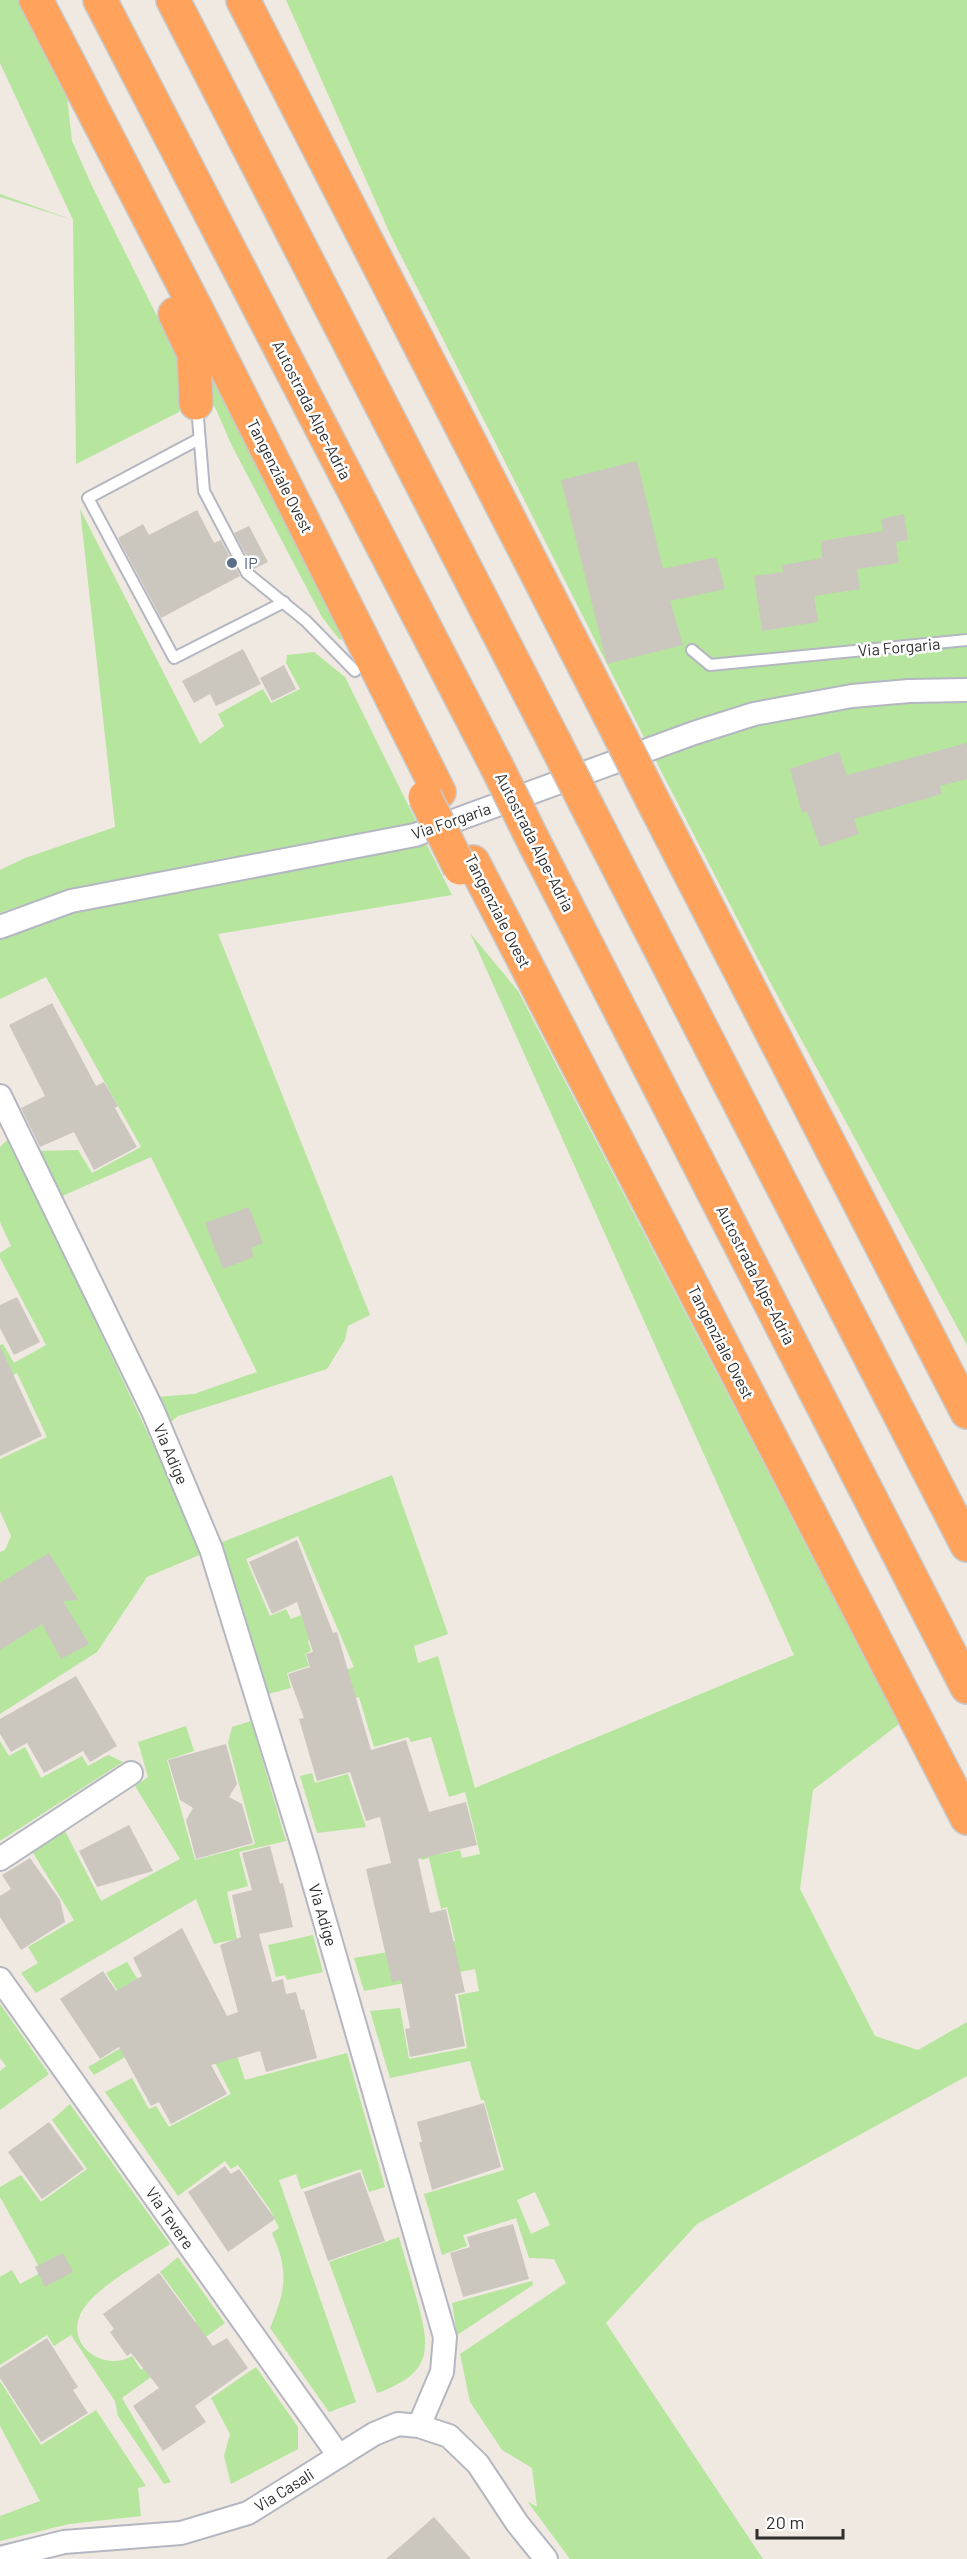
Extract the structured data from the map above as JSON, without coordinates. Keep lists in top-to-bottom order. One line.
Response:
{"streets":{"highway":["Autostrada Alpe-Adria","Tangenziale Ovest"],"street":["Via Forgaria","Via Adige","Via Tevere","Via Casali"]},"crossings":[["Via Adige","Via Casali"],["Via Tevere","Via Casali"]],"places":["IP"],"scale_bar":"20 m"}
